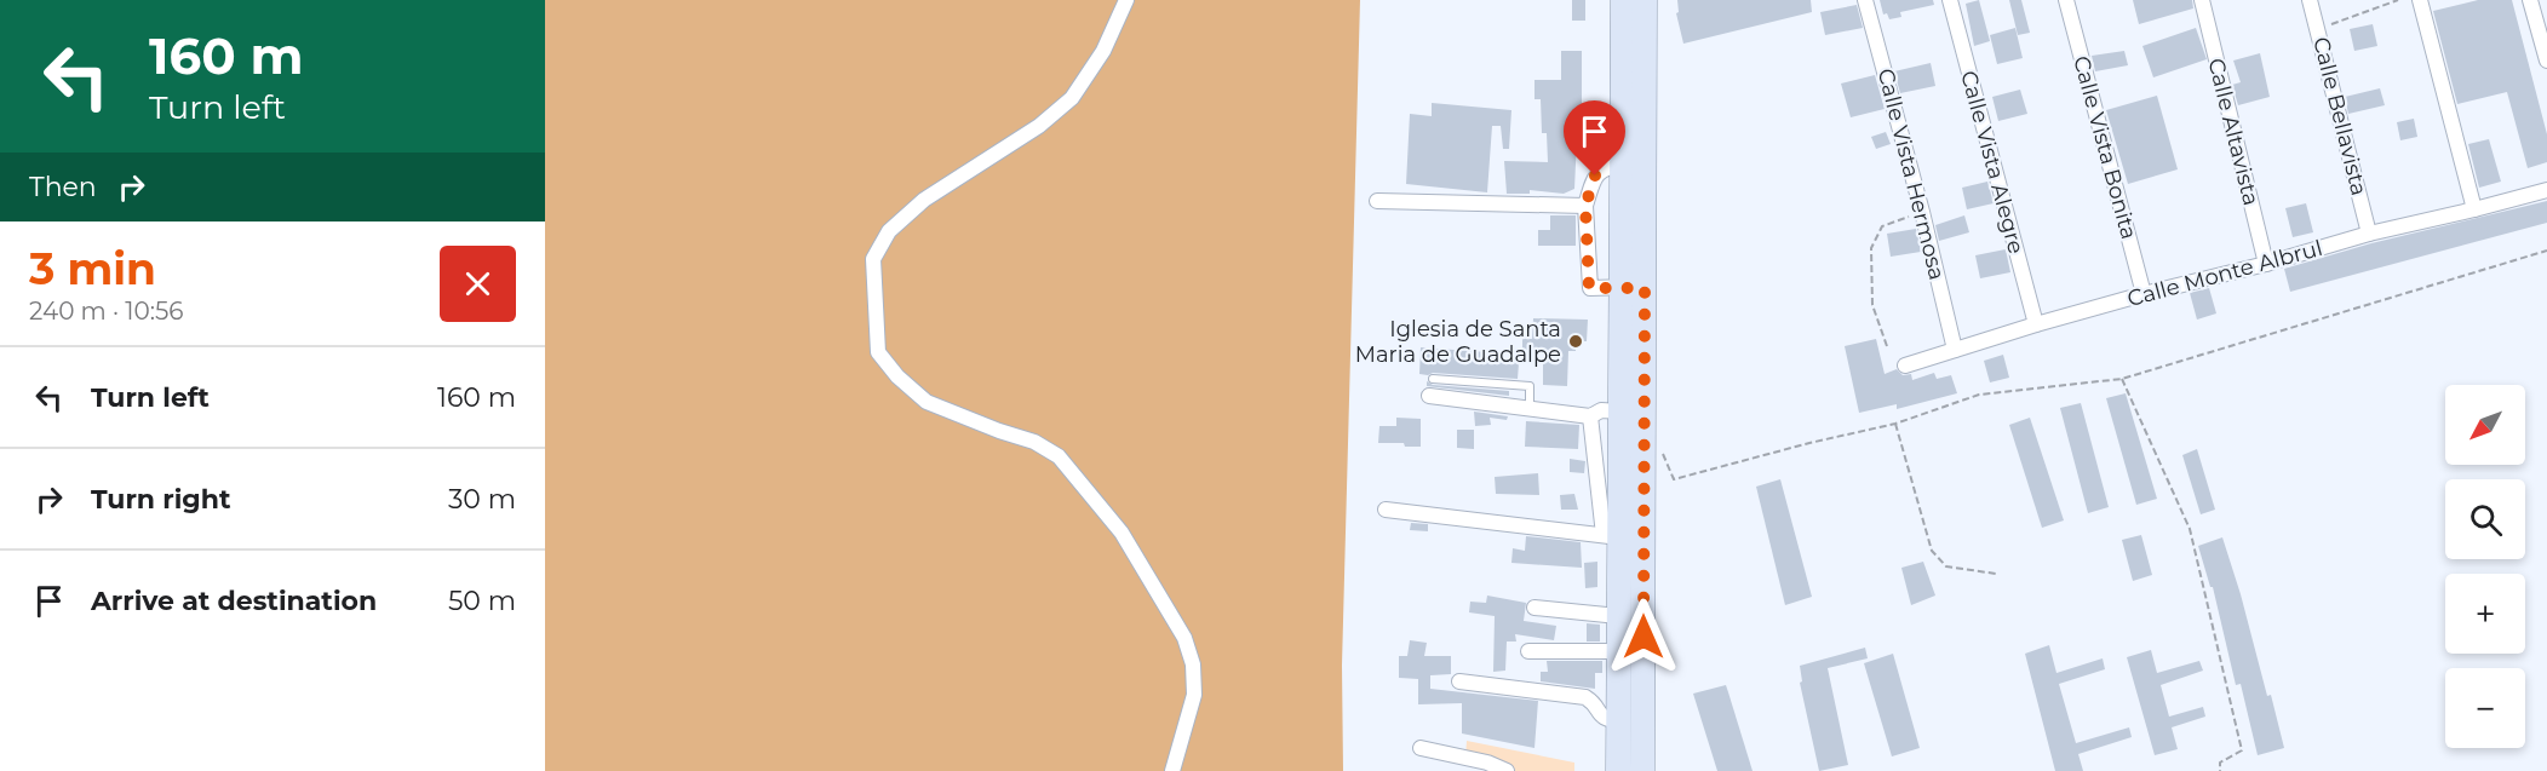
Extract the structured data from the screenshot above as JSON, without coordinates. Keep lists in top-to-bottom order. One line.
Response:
{"streets":{"street":["Calle Bellavista","Calle Altavista","Calle Vista Bonita","Calle Vista Alegre","Calle Vista Hermosa","Calle Monte Albrul"]},"crossings":[["Calle Bellavista","Calle Monte Albrul"],["Calle Altavista","Calle Monte Albrul"],["Calle Vista Bonita","Calle Monte Albrul"],["Calle Vista Alegre","Calle Monte Albrul"],["Calle Vista Hermosa","Calle Monte Albrul"]],"places":["Iglesia de Santa Maria de Guadalpe"],"north":"bottom left","page":{"turn":["160 m","Turn left"],"then":"Then","heading":["3 min","240 m · 10:56"],"list":[{"name":"Turn left","value":"160 m"},{"name":"Turn right","value":"30 m"},{"name":"Arrive at destination","value":"50 m"}],"map_buttons":["+","−"]}}
